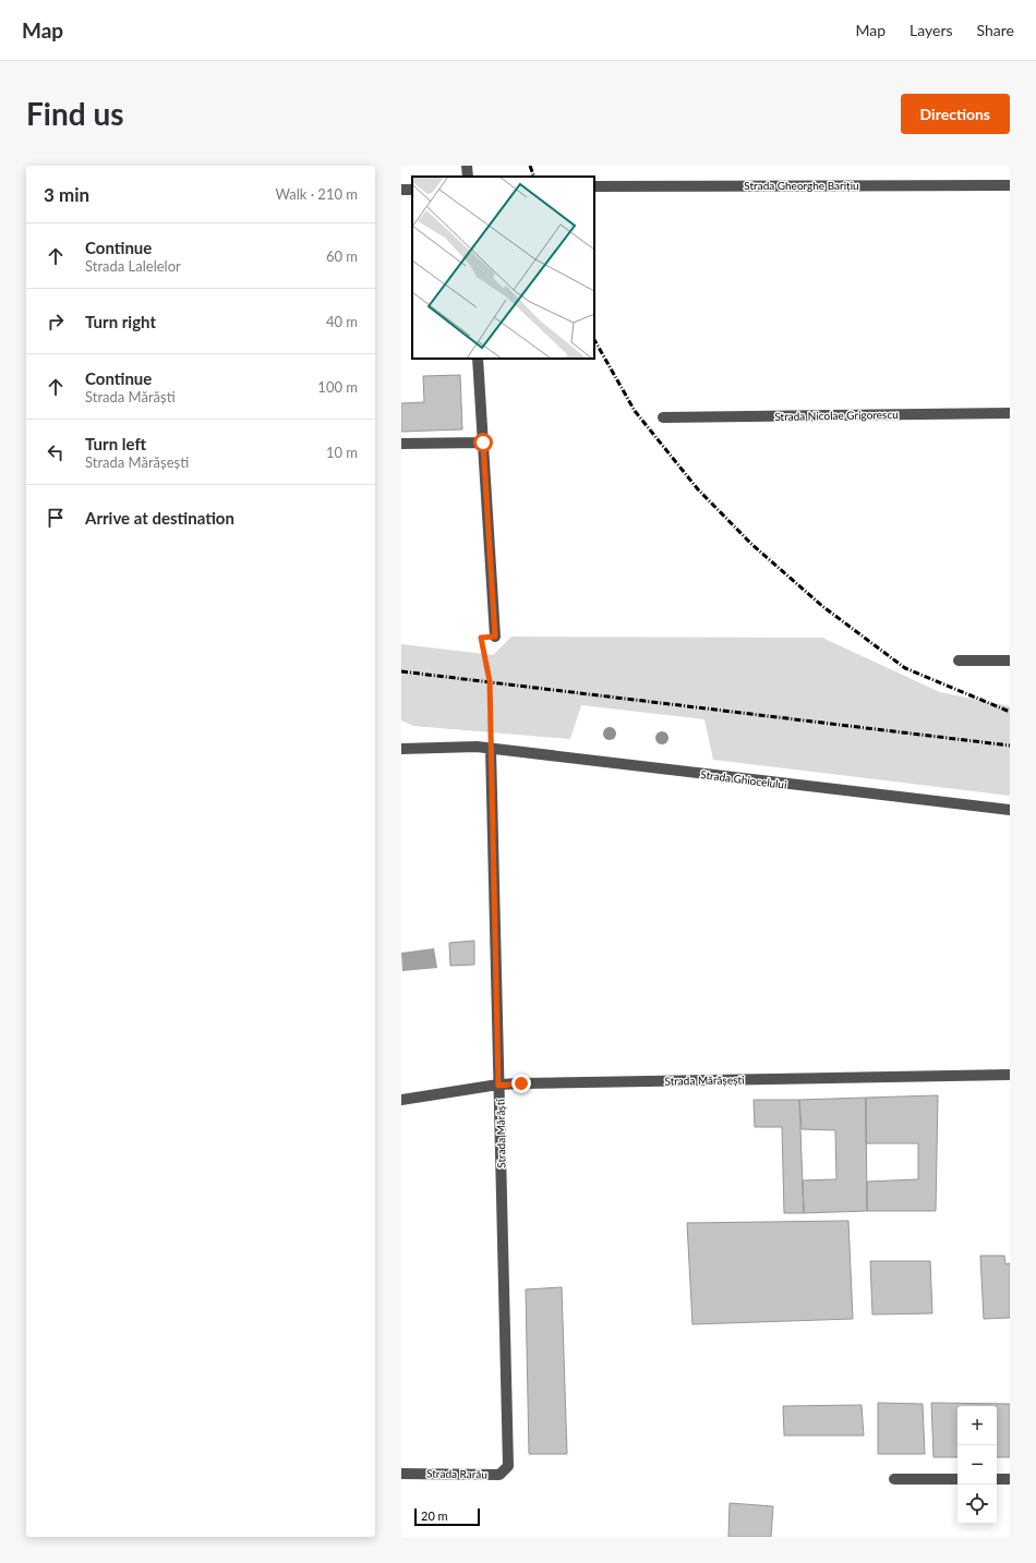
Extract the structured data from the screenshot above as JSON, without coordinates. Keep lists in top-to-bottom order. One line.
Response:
{"streets":{"street":["Strada Gheorghe Barițiu","Strada Nicolae Grigorescu","Strada Ghiocelului","Strada Mărășești","Strada Mărăști","Strada Rarău"]},"crossings":[["Strada Ghiocelului","Strada Mărăști"],["Strada Mărășești","Strada Mărăști"],["Strada Mărăști","Strada Rarău"]],"scale_bar":"20 m","page":{"header":"Map","nav":["Map","Layers","Share"],"buttons":"Directions","title":"Find us","heading":["3 min","Walk · 210 m"],"list":[["Continue","Strada Lalelelor","60 m"],["Turn right","40 m"],["Continue","Strada Mărăști","100 m"],["Turn left","Strada Mărășești","10 m"],"Arrive at destination"],"map_buttons":["+","−"],"scale":"20 m"}}
